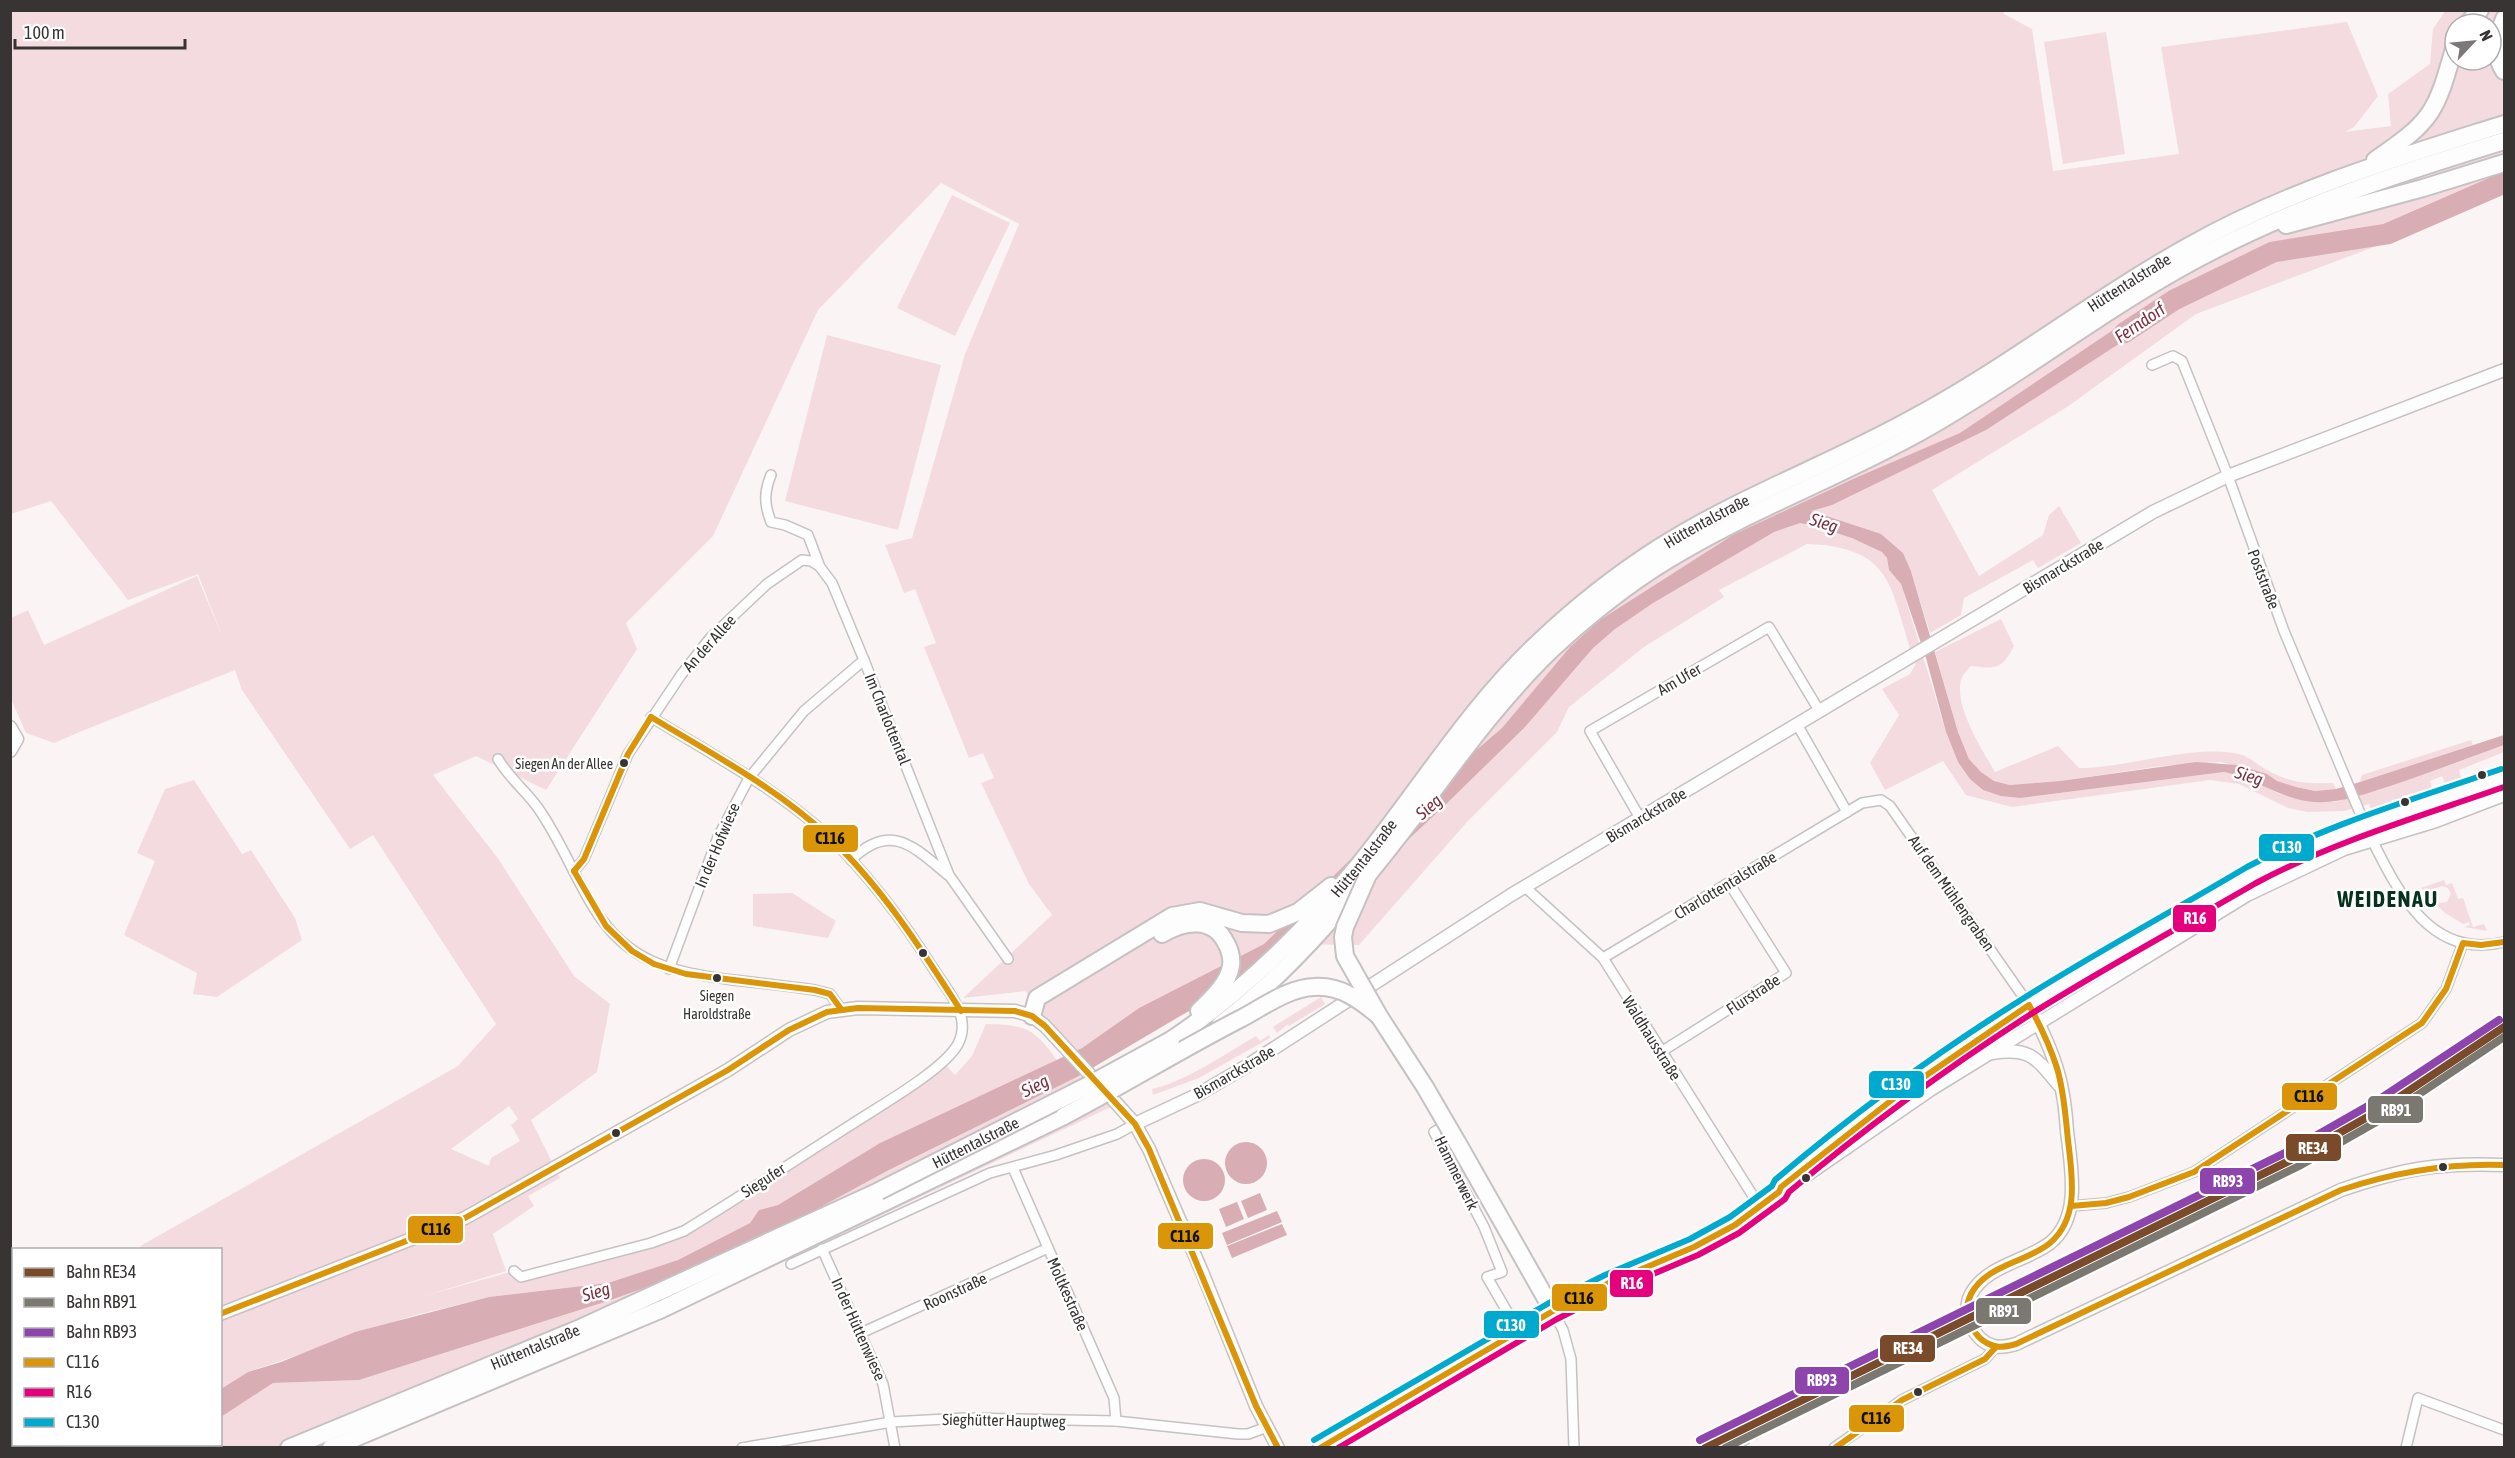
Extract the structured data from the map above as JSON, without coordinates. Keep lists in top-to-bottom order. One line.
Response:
{"streets":{"highway":["Hüttentalstraße"],"street":["Bismarckstraße","Poststraße","An der Allee","Am Ufer","Im Charlottental","In der Hofwiese","Charlottentalstraße","Auf dem Mühlengraben","Flurstraße","Waldhausstraße","Hammerwerk","Siegufer","Roonstraße","Moltkestraße","In der Hüttenwiese","Sieghütter Hauptweg"]},"crossings":[["Bismarckstraße","Poststraße"],["Bismarckstraße","Am Ufer"],["Bismarckstraße","Waldhausstraße"],["Bismarckstraße","Hammerwerk"],["Bismarckstraße","Moltkestraße"],["Bismarckstraße","In der Hüttenwiese"],["An der Allee","Im Charlottental"],["Im Charlottental","In der Hofwiese"],["Charlottentalstraße","Auf dem Mühlengraben"],["Charlottentalstraße","Flurstraße"],["Charlottentalstraße","Waldhausstraße"],["Flurstraße","Waldhausstraße"],["Roonstraße","Moltkestraße"],["Roonstraße","In der Hüttenwiese"],["Moltkestraße","Sieghütter Hauptweg"],["In der Hüttenwiese","Sieghütter Hauptweg"]],"districts":["WEIDENAU"],"water":["Ferndorf","Sieg"],"places":["Siegen An der Allee","Siegen Haroldstraße"],"lines":["transit line C116","transit line C130","transit line R16","rail line RB93","rail line RE34","rail line RB91"],"legend":["Bahn RE34","Bahn RB91","Bahn RB93","C116","R16","C130"],"scale_bar":"100 m","north":"top right"}
